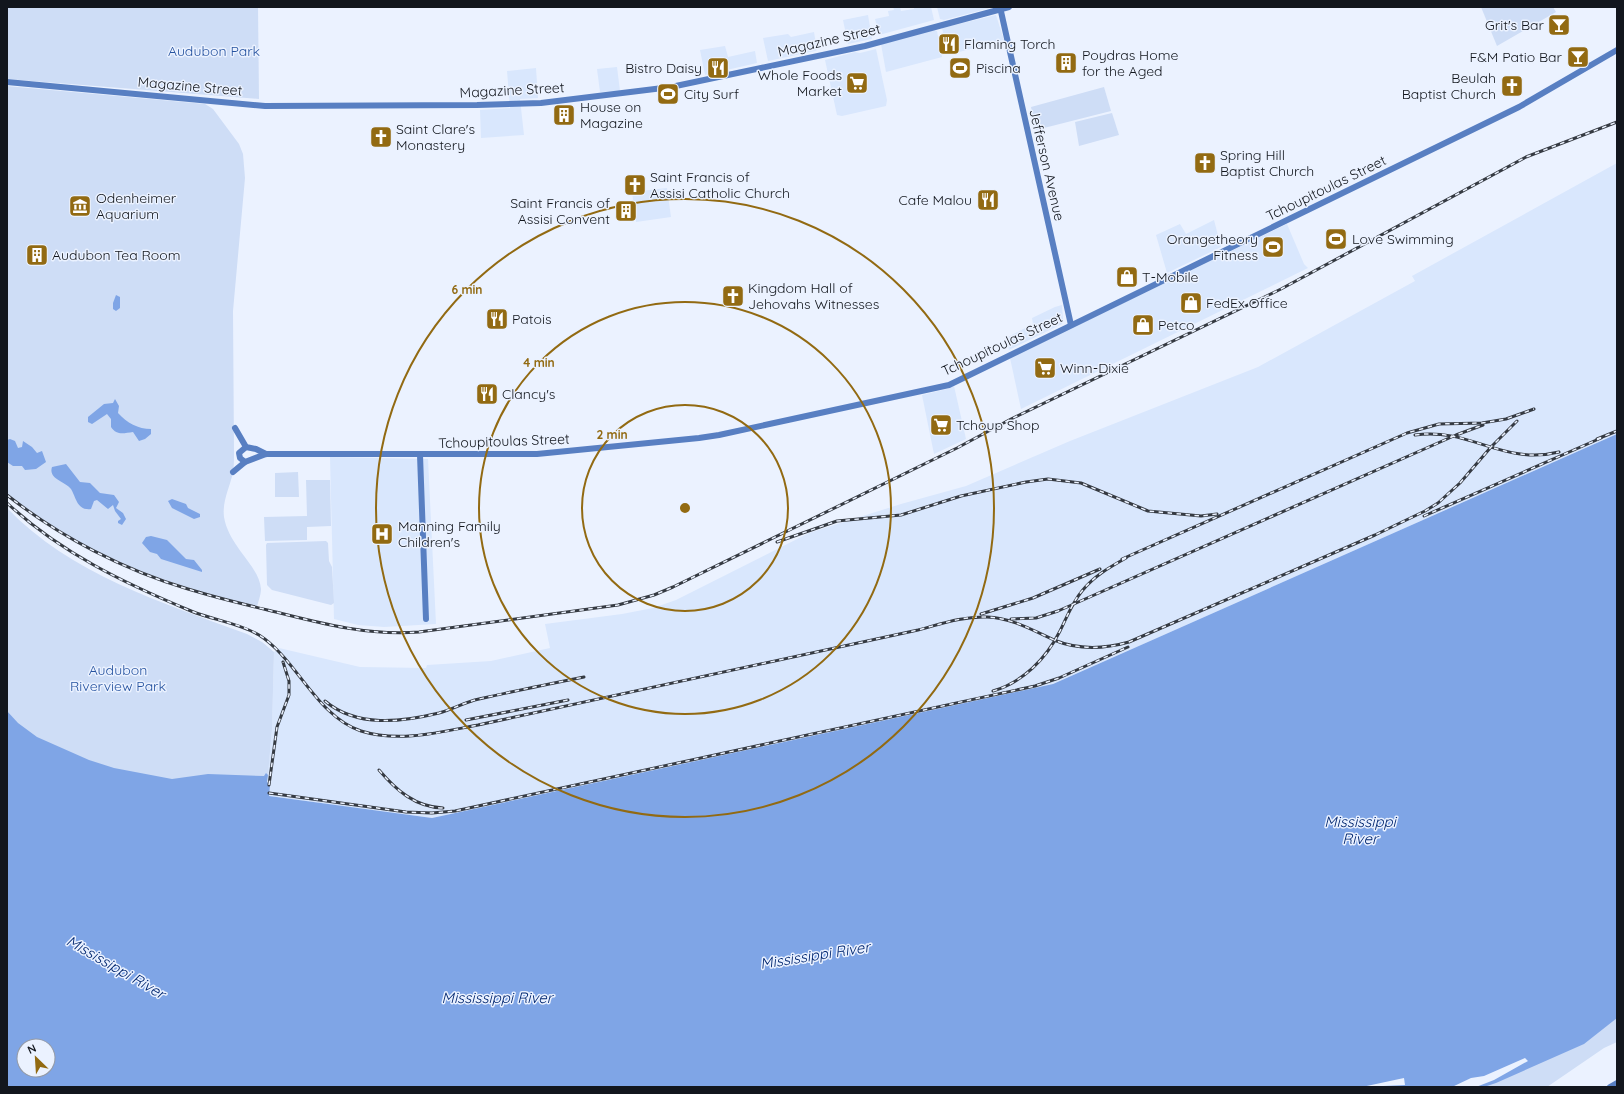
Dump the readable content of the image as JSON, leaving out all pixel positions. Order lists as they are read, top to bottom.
{
  "streets": {
    "street": ["Magazine Street", "Jefferson Avenue", "Tchoupitoulas Street"]
  },
  "crossings": [
    ["Magazine Street", "Jefferson Avenue"],
    ["Jefferson Avenue", "Tchoupitoulas Street"]
  ],
  "water": ["Mississippi River"],
  "parks": ["Audubon Park", "Audubon Riverview Park"],
  "places": {
    "bar": ["Grit's Bar", "F&M Patio Bar"],
    "restaurant": [
      "Flaming Torch",
      "Bistro Daisy",
      "Cafe Malou",
      "Patois",
      "Clancy's"
    ],
    "building": [
      "Poydras Home for the Aged",
      "House on Magazine",
      "Saint Francis of Assisi Convent",
      "Audubon Tea Room"
    ],
    "sports": [
      "Piscina",
      "City Surf",
      "Love Swimming",
      "Orangetheory Fitness"
    ],
    "supermarket": ["Whole Foods Market", "Winn-Dixie", "Tchoup Shop"],
    "church": [
      "Beulah Baptist Church",
      "Saint Clare's Monastery",
      "Spring Hill Baptist Church",
      "Saint Francis of Assisi Catholic Church",
      "Kingdom Hall of Jehovahs Witnesses"
    ],
    "museum": ["Odenheimer Aquarium"],
    "shop": ["T-Mobile", "FedEx Office", "Petco"],
    "hospital": ["Manning Family Children's"]
  },
  "north": "top left",
  "rings": ["6 min", "4 min", "2 min"]
}
